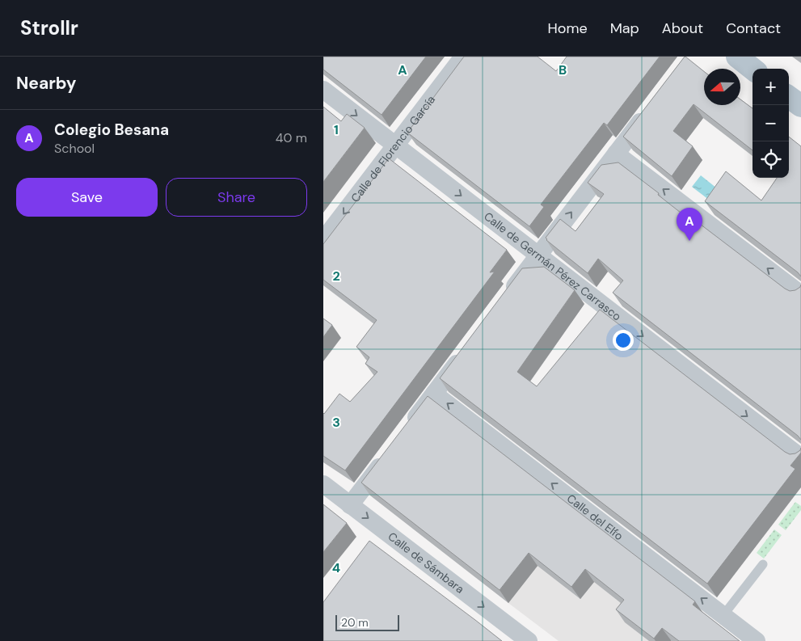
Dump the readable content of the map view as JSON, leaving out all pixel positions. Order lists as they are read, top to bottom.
{
  "streets": {
    "street": [
      "Calle de Florencio García",
      "Calle de Germán Pérez Carrasco",
      "Calle del Elfo",
      "Calle de Sámbara"
    ]
  },
  "crossings": [
    ["Calle de Florencio García", "Calle de Germán Pérez Carrasco"]
  ],
  "one_way": ["Calle de Florencio García", "Calle del Elfo", "Calle de Sámbara"],
  "scale_bar": "20 m",
  "north": "left",
  "page": {
    "header": "Strollr",
    "nav": [
      "Home",
      "Map",
      "About",
      "Contact"
    ],
    "heading": "Nearby",
    "map_buttons": ["+", "−"],
    "list": [
      {
        "mark": "A",
        "name": "Colegio Besana",
        "note": "School",
        "value": "40 m"
      }
    ],
    "buttons": ["Save", "Share"],
    "pins": "A",
    "scale": "20 m"
  },
  "grid": {
    "columns": ["A", "B"],
    "rows": [
      "1",
      "2",
      "3",
      "4"
    ]
  }
}
